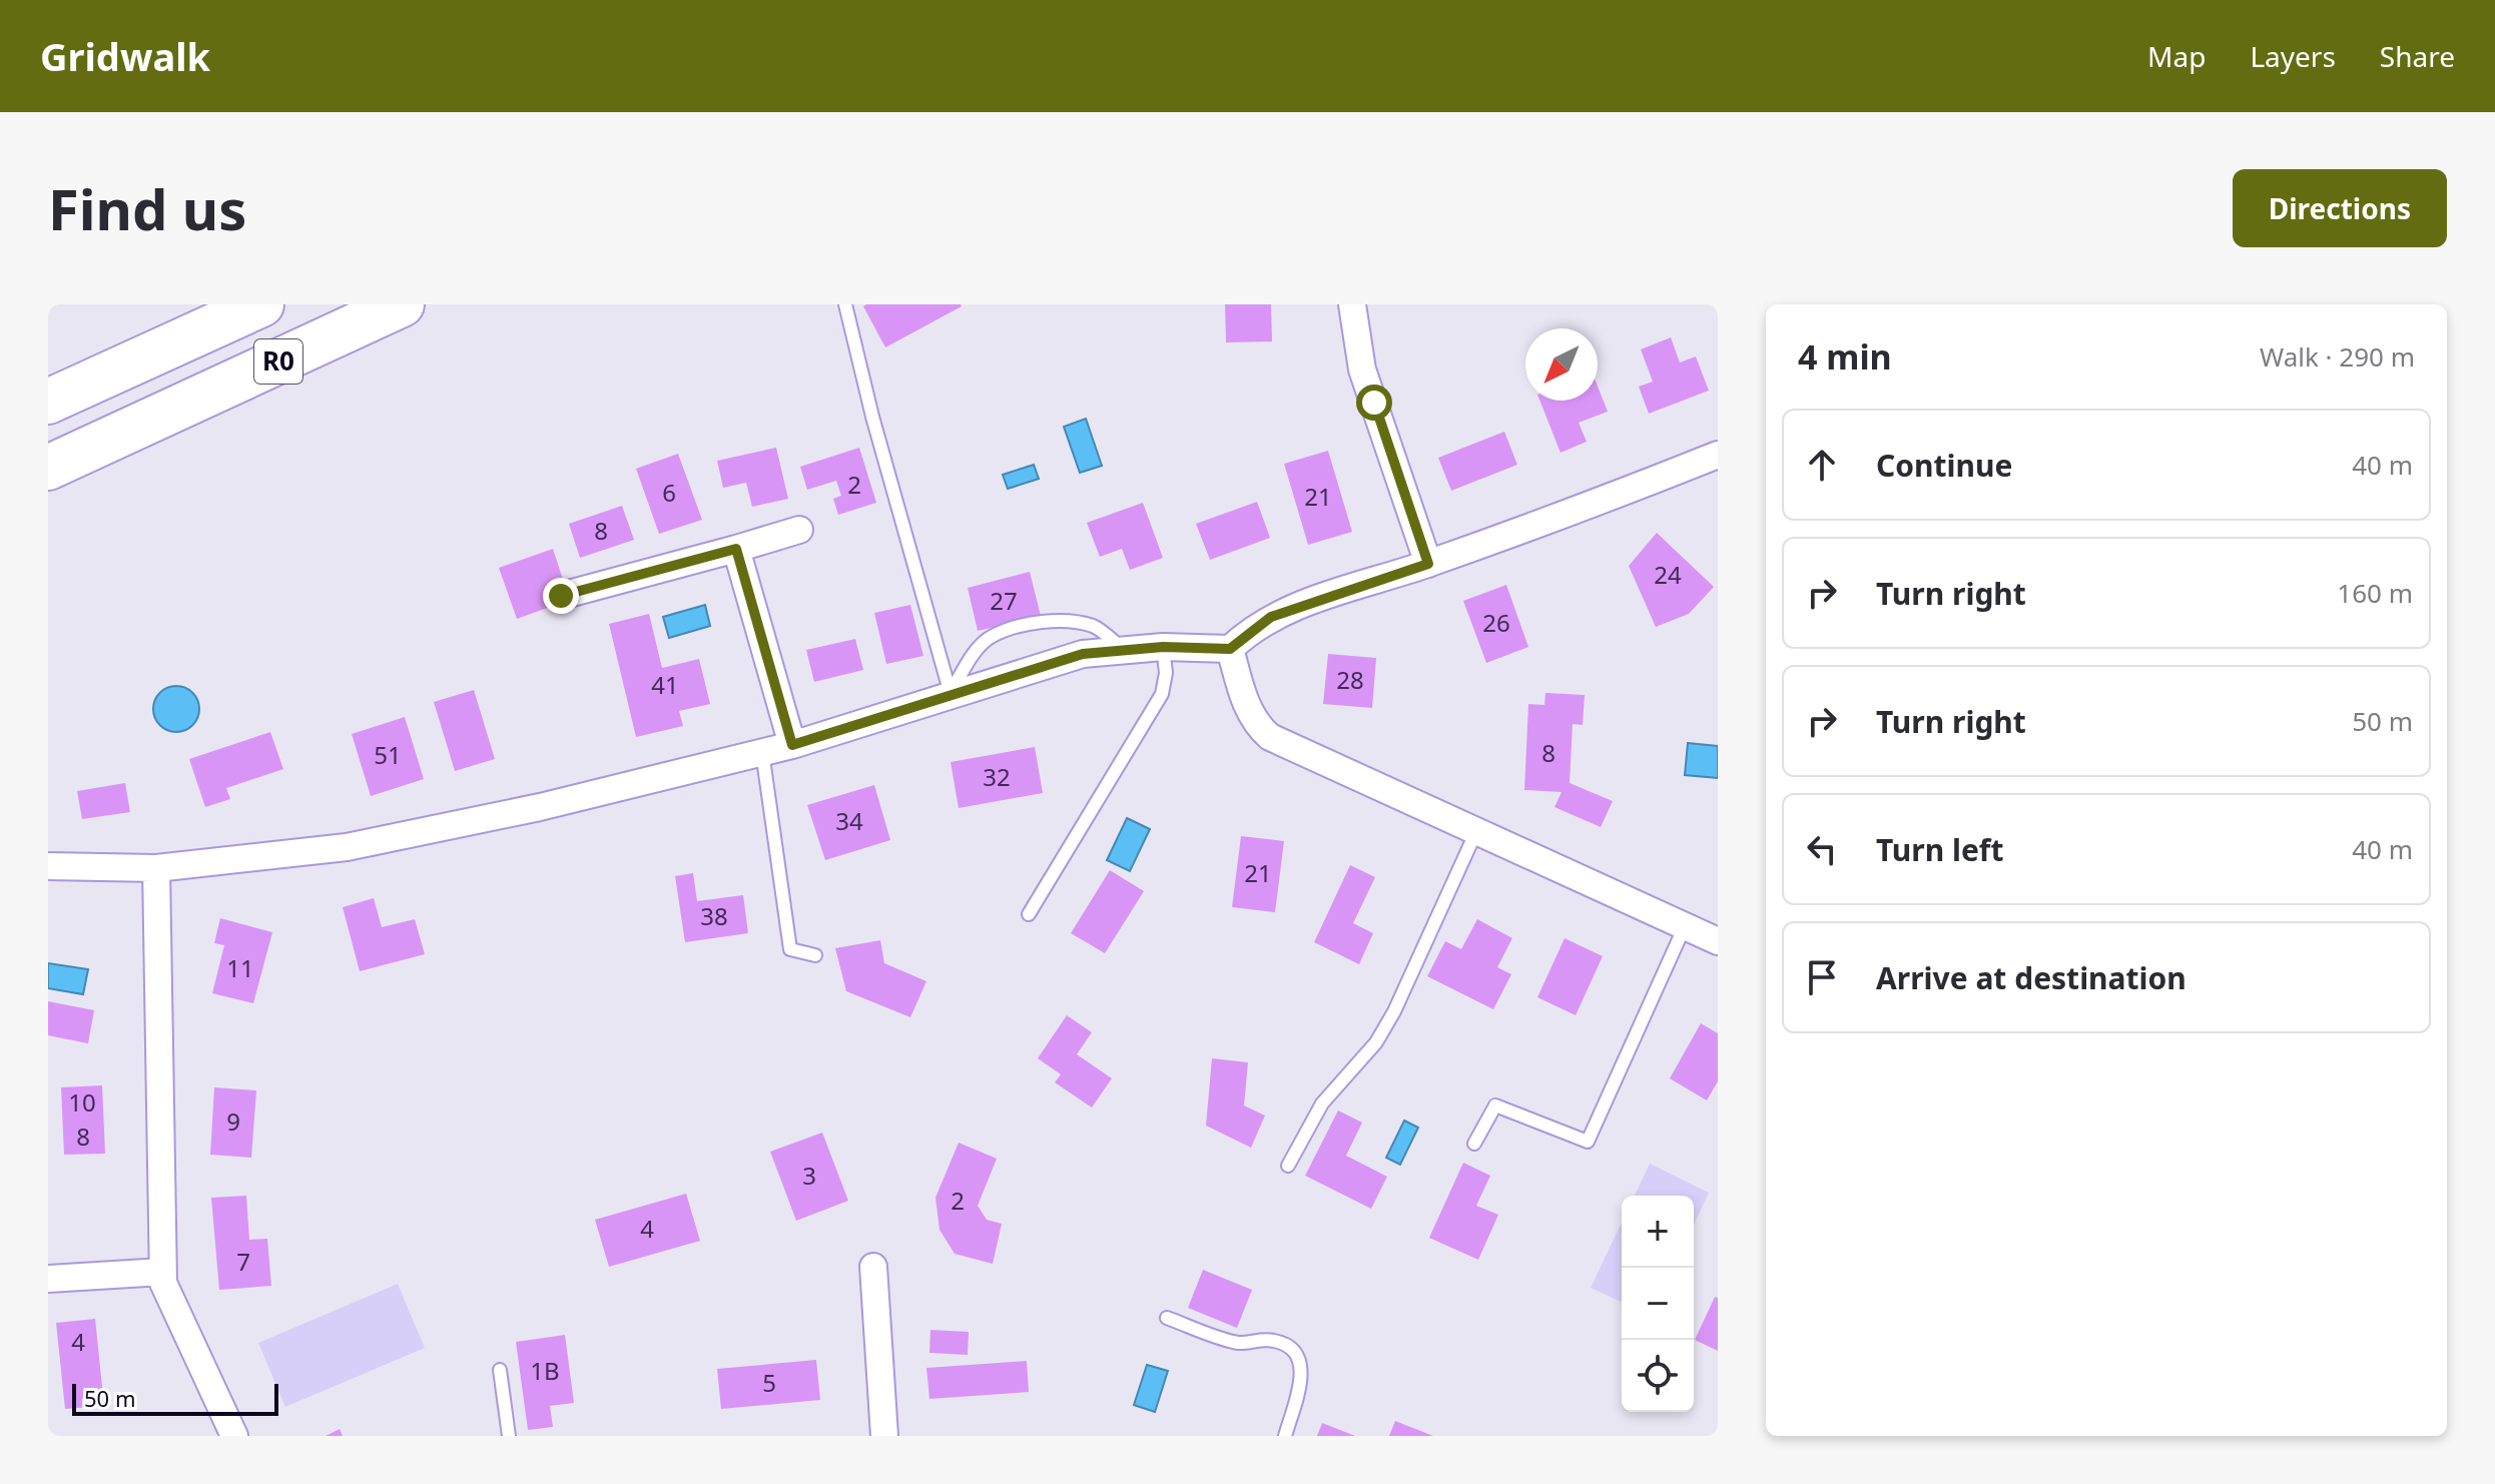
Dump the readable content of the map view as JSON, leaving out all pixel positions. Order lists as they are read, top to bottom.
{
  "streets": {
    "highway": ["R0"]
  },
  "house_numbers": [
    "2",
    "6",
    "21",
    "8",
    "24",
    "27",
    "26",
    "28",
    "41",
    "8",
    "51",
    "32",
    "34",
    "21",
    "38",
    "11",
    "10",
    "9",
    "8",
    "3",
    "2",
    "4",
    "7",
    "4",
    "1B",
    "5"
  ],
  "scale_bar": "50 m",
  "north": "bottom left",
  "page": {
    "header": "Gridwalk",
    "nav": ["Map", "Layers", "Share"],
    "buttons": "Directions",
    "title": "Find us",
    "heading": ["4 min", "Walk · 290 m"],
    "list": [
      ["Continue", "40 m"],
      ["Turn right", "160 m"],
      ["Turn right", "50 m"],
      ["Turn left", "40 m"],
      "Arrive at destination"
    ],
    "map_buttons": ["+", "−"],
    "scale": "50 m"
  }
}
